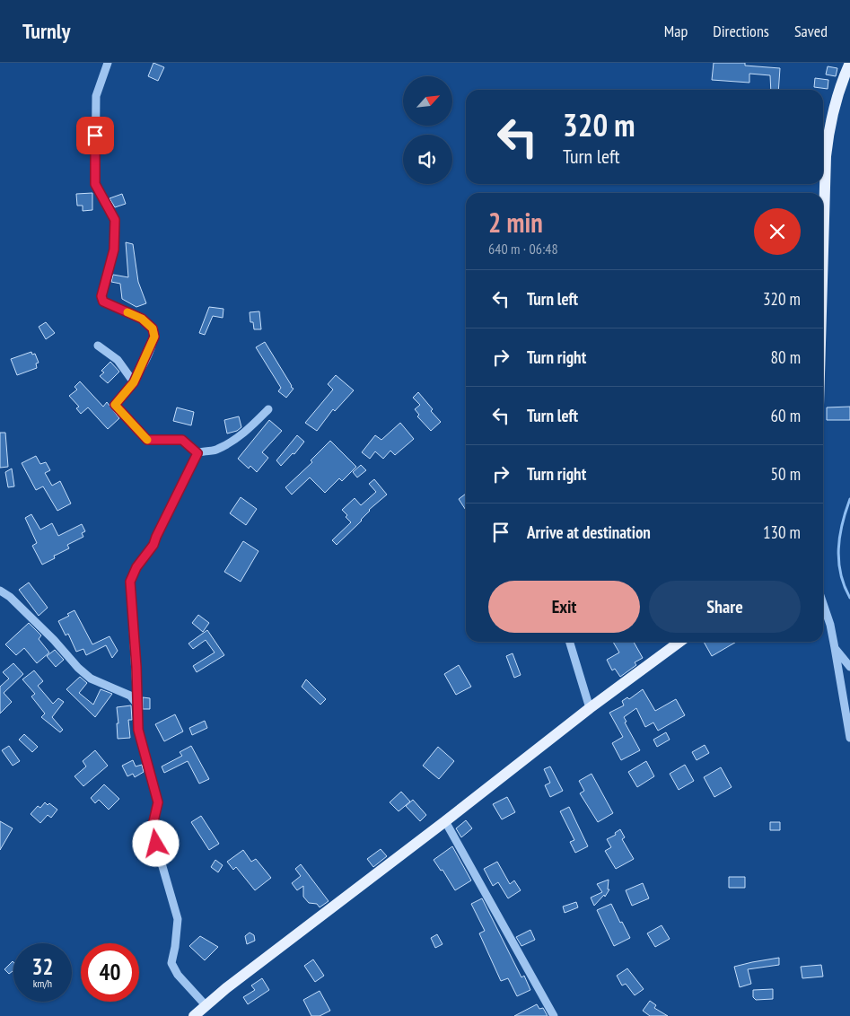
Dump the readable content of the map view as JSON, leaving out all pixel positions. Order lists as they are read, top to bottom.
{
  "north": "top right",
  "page": {
    "header": "Turnly",
    "nav": ["Map", "Directions", "Saved"],
    "turn": ["320 m", "Turn left"],
    "heading": ["2 min", "640 m · 06:48"],
    "list": [
      {
        "name": "Turn left",
        "value": "320 m"
      },
      {
        "name": "Turn right",
        "value": "80 m"
      },
      {
        "name": "Turn left",
        "value": "60 m"
      },
      {
        "name": "Turn right",
        "value": "50 m"
      },
      {
        "name": "Arrive at destination",
        "value": "130 m"
      }
    ],
    "buttons": ["Exit", "Share"],
    "speed": "32 km/h",
    "limit": "40"
  }
}
